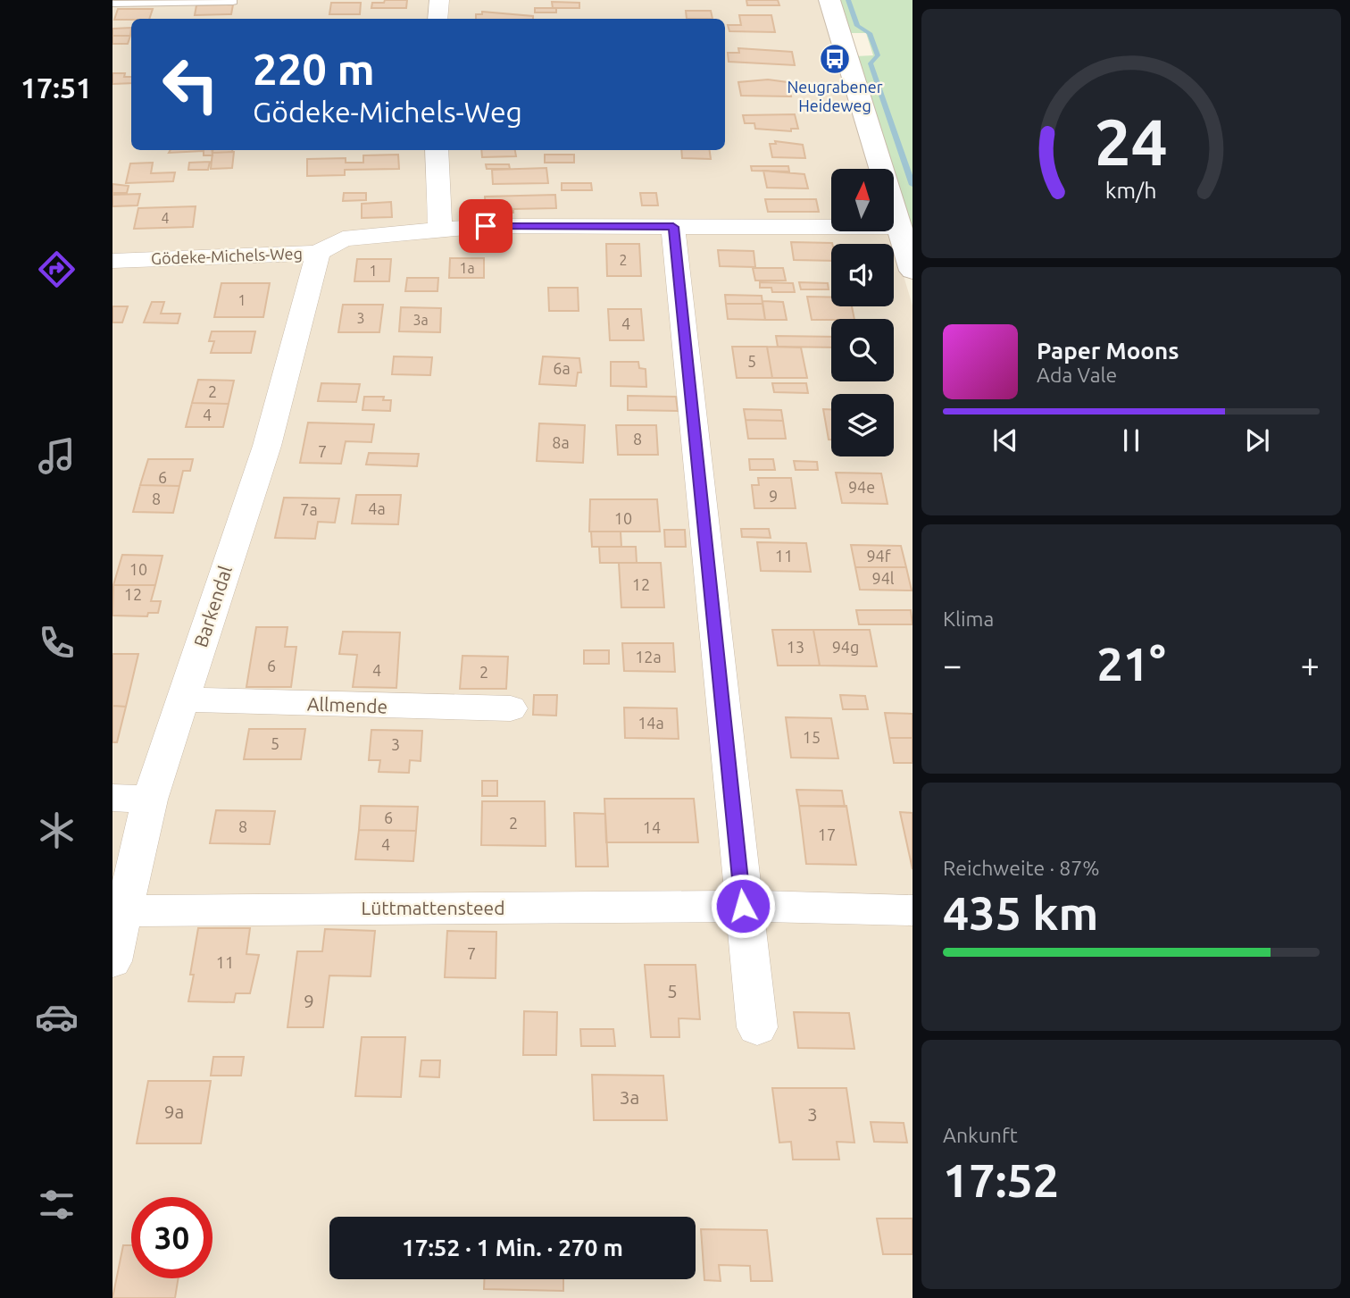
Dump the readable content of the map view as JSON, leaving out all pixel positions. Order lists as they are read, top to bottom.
{
  "streets": {
    "street": [
      "Gödeke-Michels-Weg",
      "Barkendal",
      "Allmende",
      "Lüttmattensteed"
    ]
  },
  "crossings": [
    ["Gödeke-Michels-Weg", "Barkendal"],
    ["Barkendal", "Allmende"],
    ["Barkendal", "Lüttmattensteed"]
  ],
  "places": {
    "bus stop": ["Neugrabener Heideweg"]
  },
  "house_numbers": [
    "4",
    "2",
    "1a",
    "1",
    "1",
    "3",
    "3a",
    "4",
    "5",
    "6a",
    "2",
    "4",
    "8",
    "8a",
    "7",
    "6",
    "94e",
    "9",
    "8",
    "4a",
    "7a",
    "10",
    "11",
    "94f",
    "10",
    "94l",
    "12",
    "12",
    "13",
    "94g",
    "12a",
    "6",
    "4",
    "2",
    "14a",
    "15",
    "5",
    "3",
    "6",
    "2",
    "8",
    "14",
    "17",
    "4",
    "7",
    "11",
    "5",
    "9",
    "3a",
    "9a",
    "3"
  ],
  "north": "top",
  "page": {
    "tabs": "17:51",
    "turn": ["220 m", "Gödeke-Michels-Weg"],
    "song": ["Paper Moons", "Ada Vale"],
    "tile": [
      "Klima",
      ["Reichweite · 87%", "435 km"],
      ["Ankunft", "17:52"]
    ],
    "heat": ["−", "21°", "+"],
    "limit": "30",
    "trip": "17:52 · 1 Min. · 270 m",
    "gauge": ["24", "km/h"]
  }
}
